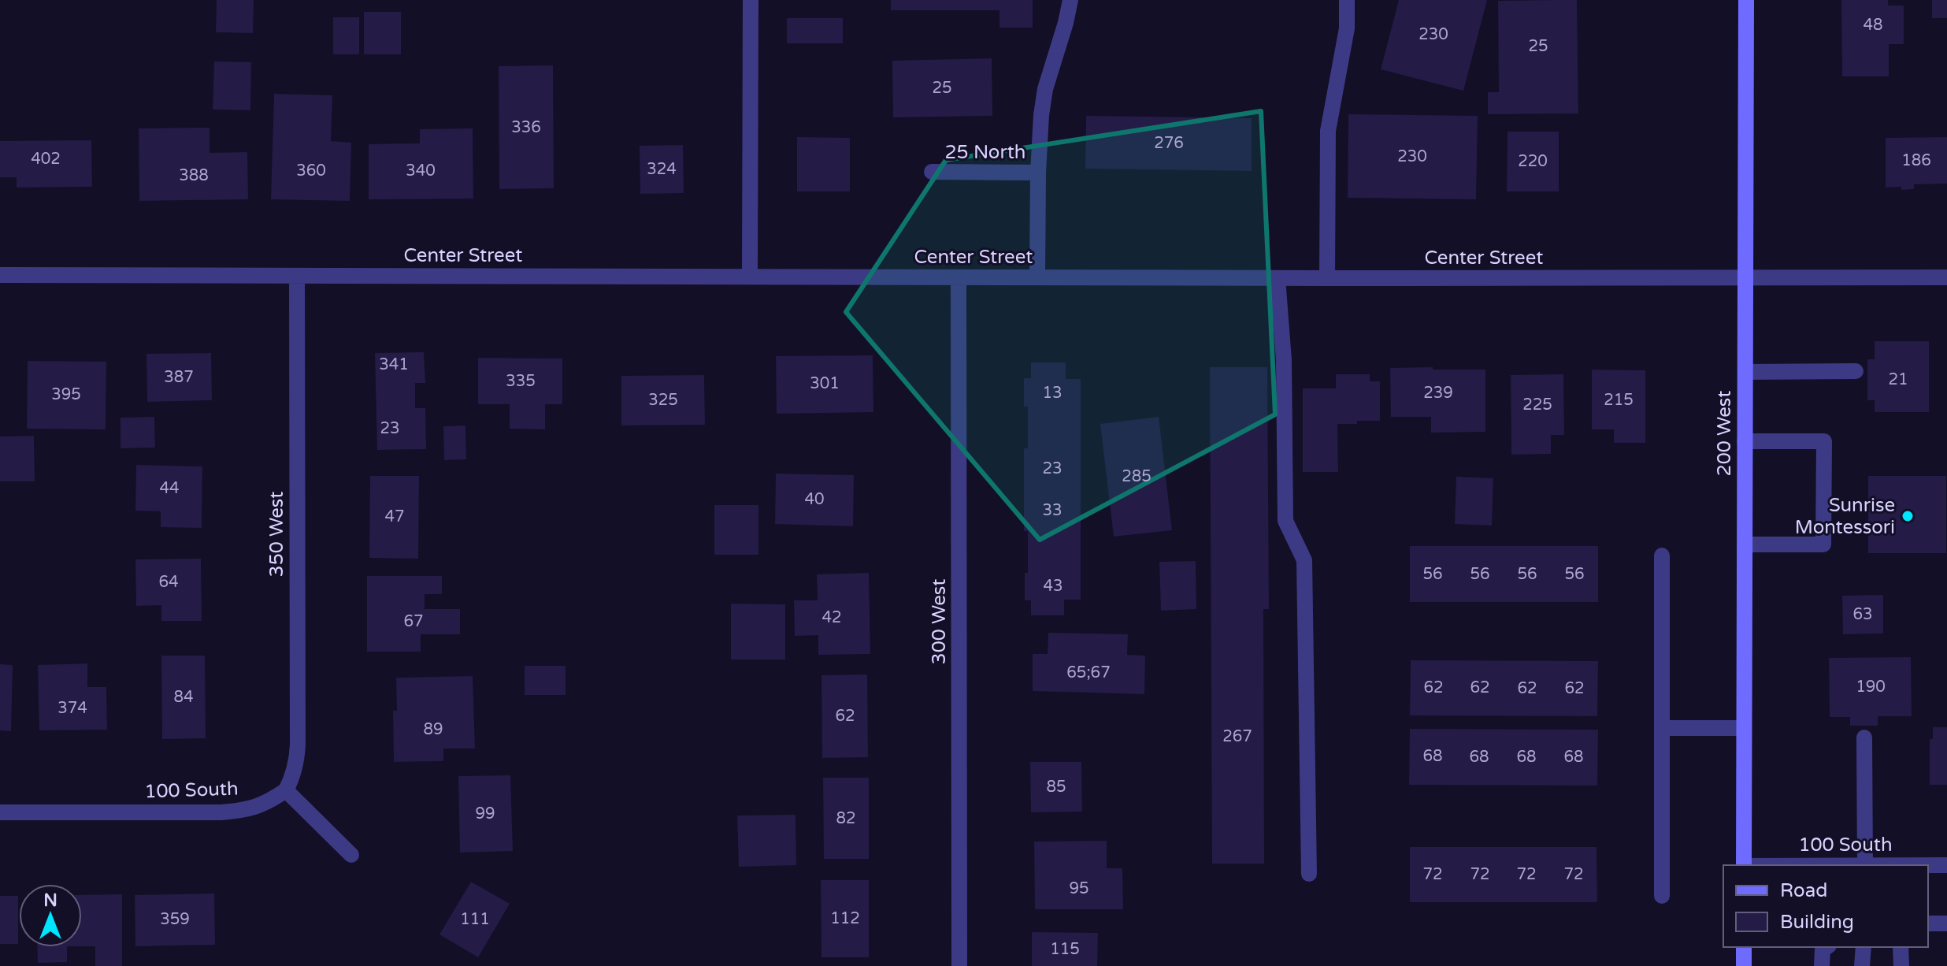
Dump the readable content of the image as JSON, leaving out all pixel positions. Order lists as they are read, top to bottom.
{
  "streets": {
    "main road": ["200 West"],
    "street": [
      "25 North",
      "Center Street",
      "350 West",
      "300 West",
      "100 South"
    ]
  },
  "crossings": [
    ["Center Street", "200 West"],
    ["Center Street", "350 West"],
    ["Center Street", "300 West"],
    ["350 West", "100 South"]
  ],
  "places": ["Sunrise Montessori"],
  "house_numbers": [
    "48",
    "230",
    "25",
    "25",
    "336",
    "276",
    "230",
    "402",
    "186",
    "220",
    "324",
    "360",
    "340",
    "388",
    "341",
    "387",
    "21",
    "335",
    "301",
    "13",
    "239",
    "395",
    "325",
    "215",
    "225",
    "23",
    "23",
    "285",
    "44",
    "40",
    "33",
    "47",
    "56",
    "56",
    "56",
    "56",
    "64",
    "43",
    "63",
    "42",
    "67",
    "65;67",
    "190",
    "62",
    "62",
    "62",
    "62",
    "84",
    "374",
    "62",
    "89",
    "267",
    "68",
    "68",
    "68",
    "68",
    "85",
    "99",
    "82",
    "72",
    "72",
    "72",
    "72",
    "95",
    "112",
    "359",
    "111",
    "115"
  ],
  "legend": ["Road", "Building"],
  "north": "top"
}
